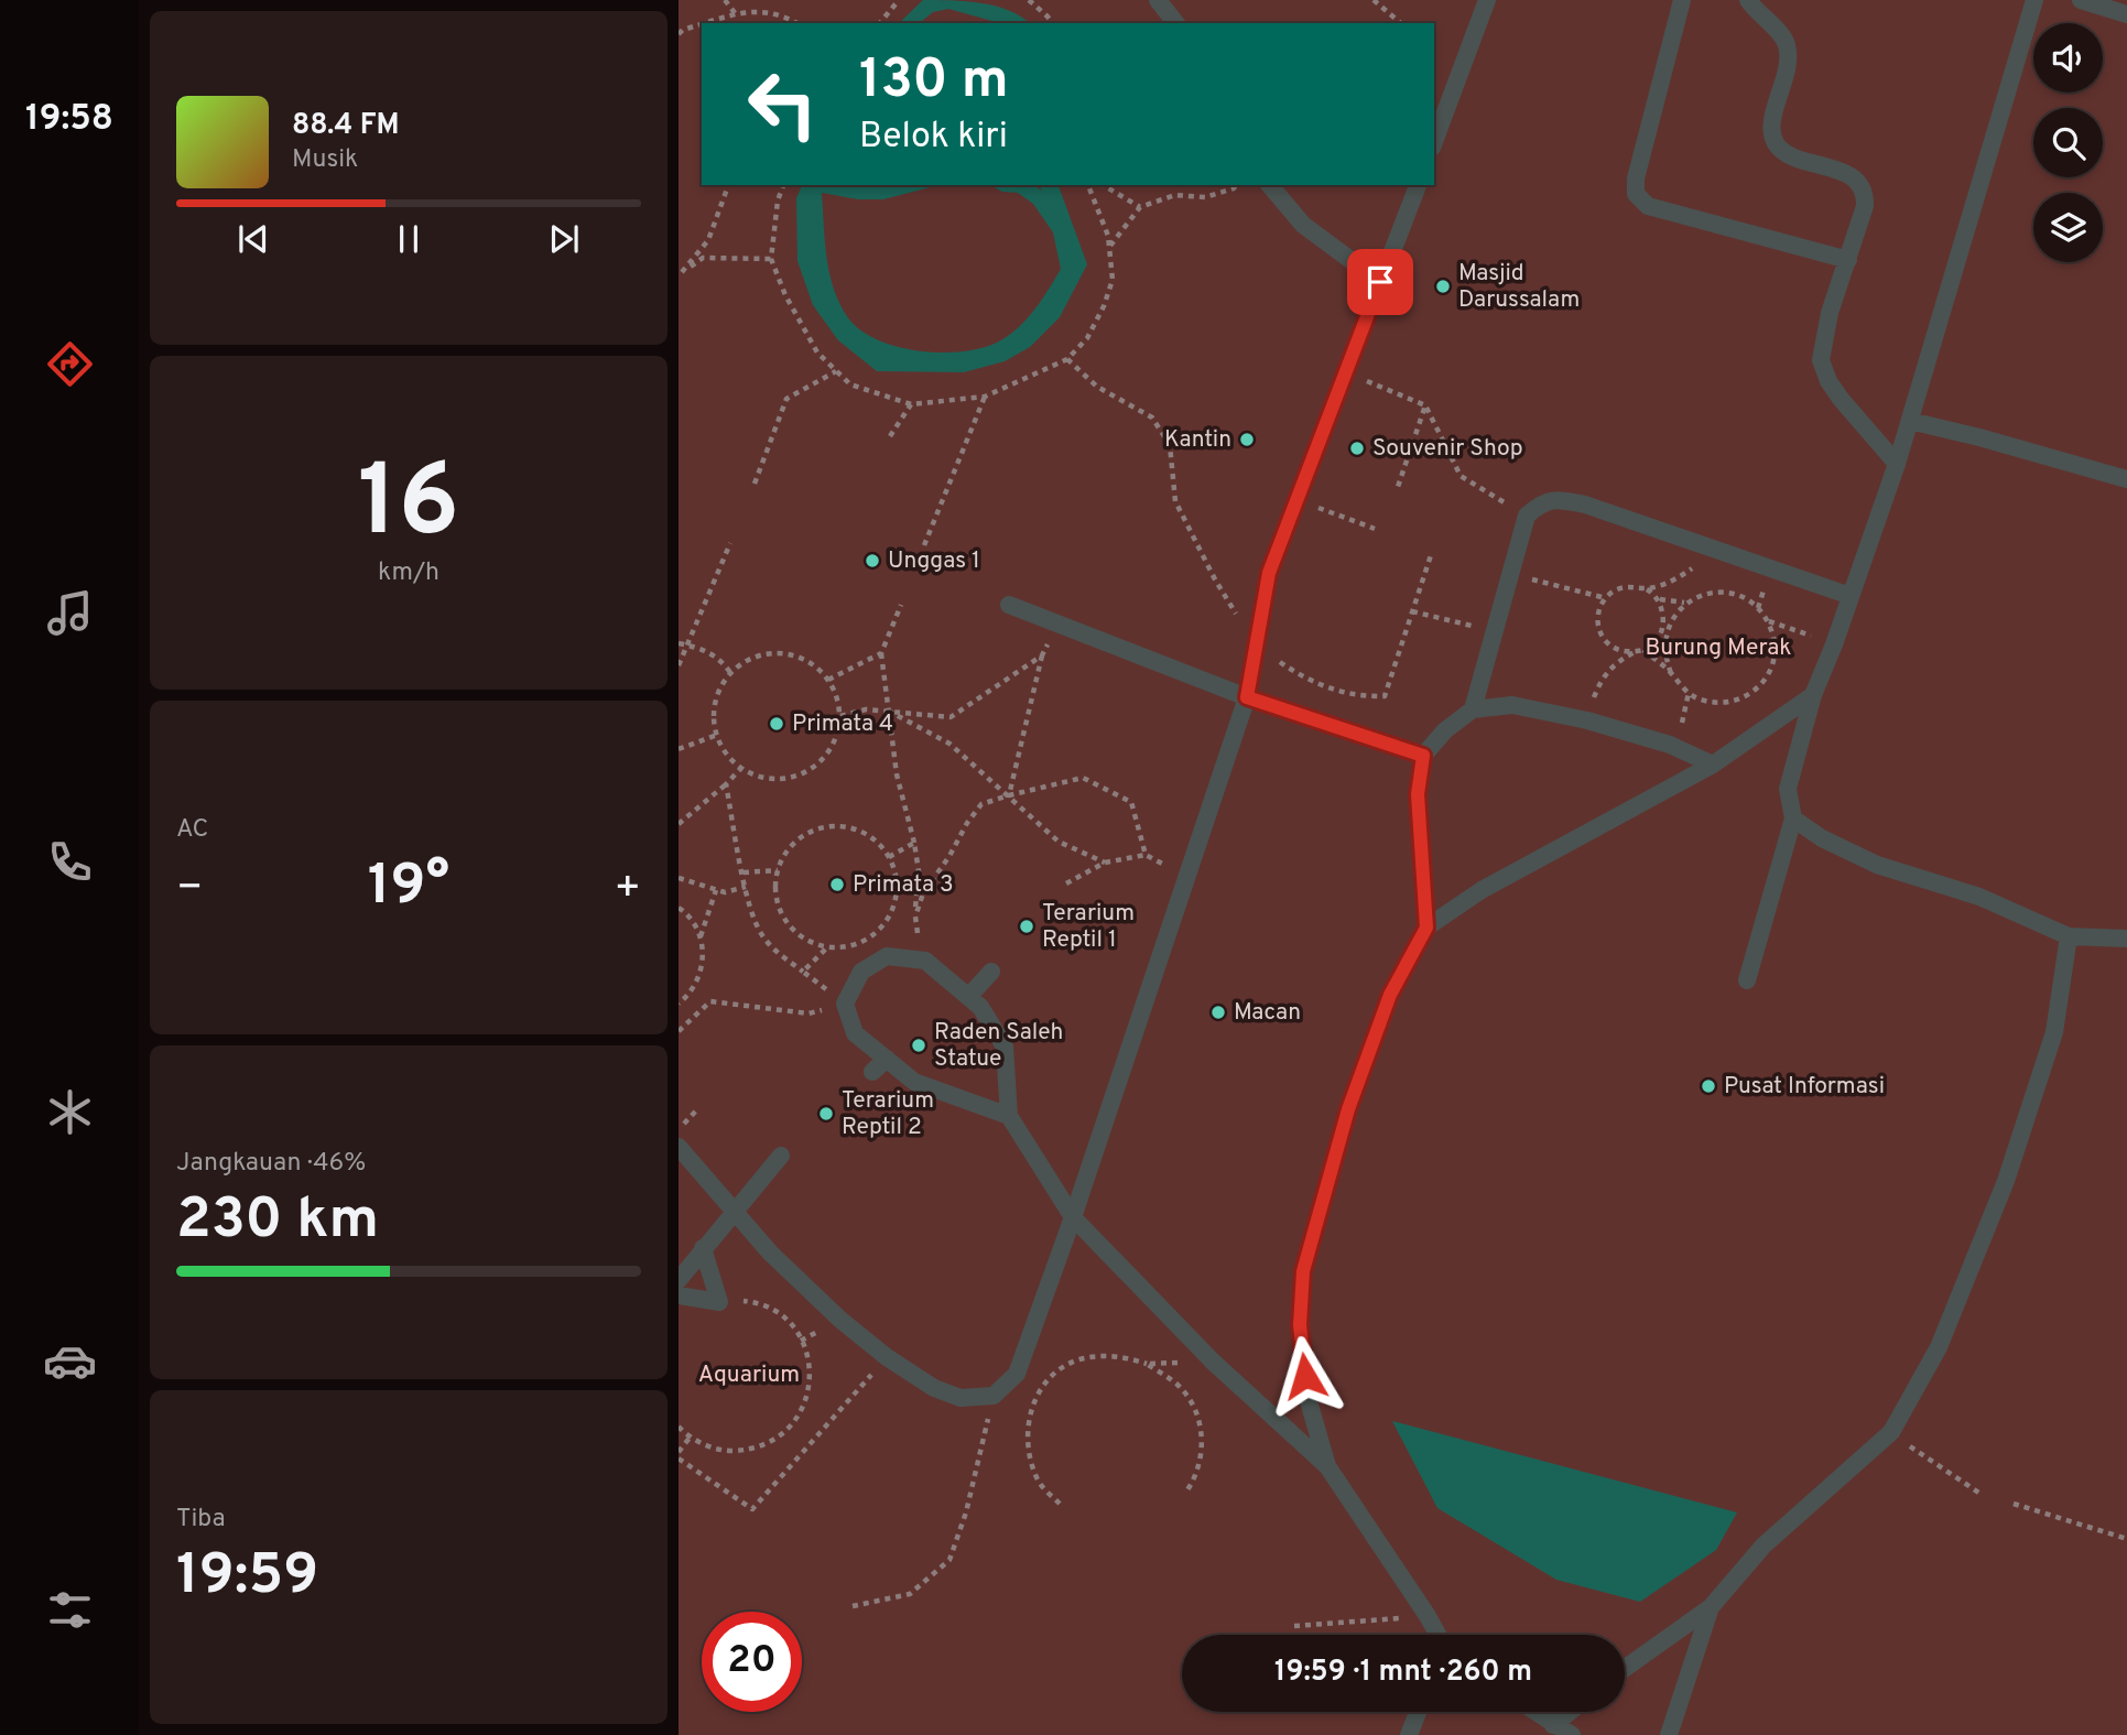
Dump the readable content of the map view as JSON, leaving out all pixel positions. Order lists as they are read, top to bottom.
{
  "parks": ["Burung Merak", "Aquarium"],
  "places": [
    "Masjid Darussalam",
    "Kantin",
    "Souvenir Shop",
    "Unggas 1",
    "Primata 4",
    "Primata 3",
    "Terarium Reptil 1",
    "Macan",
    "Raden Saleh Statue",
    "Pusat Informasi",
    "Terarium Reptil 2"
  ],
  "page": {
    "tabs": "19:58",
    "turn": ["130 m", "Belok kiri"],
    "song": ["88.4 FM", "Musik"],
    "tile": [
      ["16", "km/h"],
      "AC",
      ["Jangkauan · 46%", "230 km"],
      ["Tiba", "19:59"]
    ],
    "heat": ["−", "19°", "+"],
    "limit": "20",
    "trip": "19:59 · 1 mnt · 260 m"
  }
}
